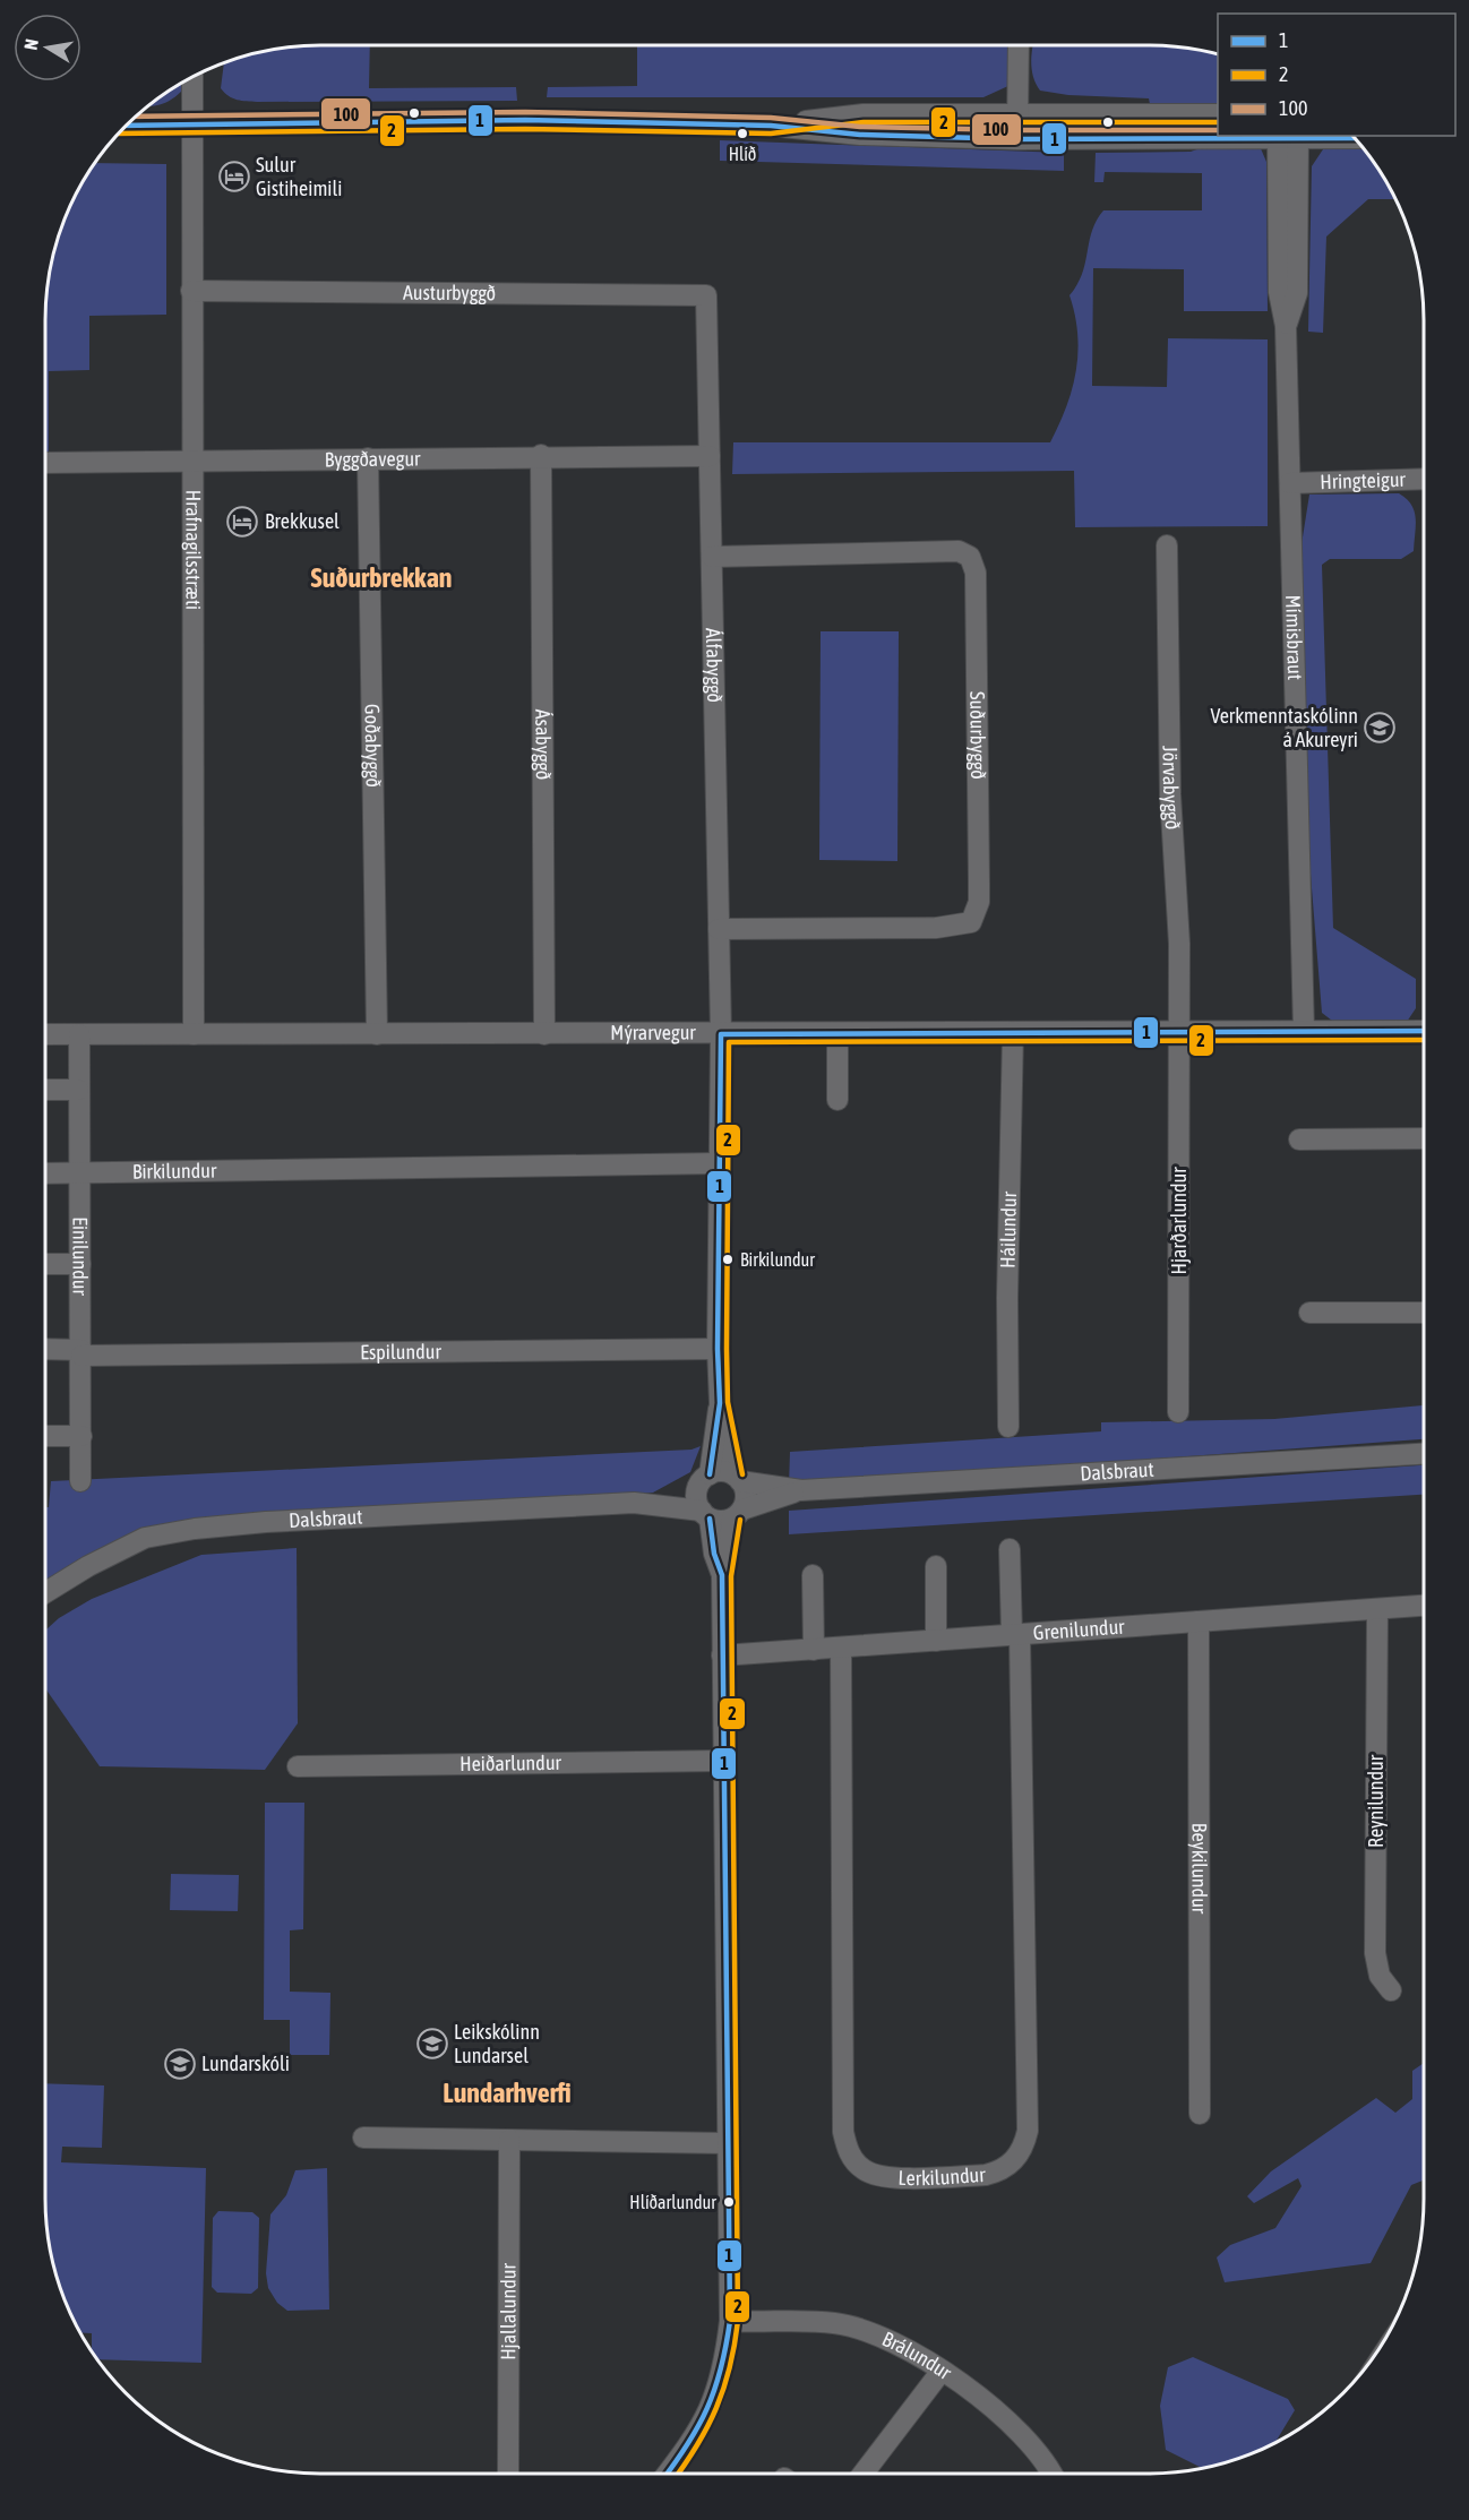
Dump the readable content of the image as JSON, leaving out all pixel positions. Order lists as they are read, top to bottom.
{
  "streets": {
    "street": [
      "Austurbyggð",
      "Byggðavegur",
      "Hringteigur",
      "Hrafnagilsstræti",
      "Mímisbraut",
      "Álfabyggð",
      "Suðurbyggð",
      "Ásabyggð",
      "Goðabyggð",
      "Jörvabyggð",
      "Mýrarvegur",
      "Birkilundur",
      "Hjarðarlundur",
      "Háilundur",
      "Einilundur",
      "Espilundur",
      "Dalsbraut",
      "Grenilundur",
      "Heiðarlundur",
      "Reynilundur",
      "Beykilundur",
      "Lerkilundur",
      "Hjallalundur",
      "Brálundur"
    ]
  },
  "crossings": [
    ["Austurbyggð", "Hrafnagilsstræti"],
    ["Austurbyggð", "Álfabyggð"],
    ["Byggðavegur", "Hrafnagilsstræti"],
    ["Byggðavegur", "Álfabyggð"],
    ["Byggðavegur", "Ásabyggð"],
    ["Byggðavegur", "Goðabyggð"],
    ["Hringteigur", "Mímisbraut"],
    ["Hrafnagilsstræti", "Mýrarvegur"],
    ["Mímisbraut", "Mýrarvegur"],
    ["Álfabyggð", "Suðurbyggð"],
    ["Álfabyggð", "Mýrarvegur"],
    ["Álfabyggð", "Birkilundur"],
    ["Álfabyggð", "Espilundur"],
    ["Ásabyggð", "Mýrarvegur"],
    ["Goðabyggð", "Mýrarvegur"],
    ["Jörvabyggð", "Mýrarvegur"],
    ["Jörvabyggð", "Hjarðarlundur"],
    ["Mýrarvegur", "Hjarðarlundur"],
    ["Mýrarvegur", "Háilundur"],
    ["Mýrarvegur", "Einilundur"],
    ["Birkilundur", "Einilundur"],
    ["Einilundur", "Espilundur"],
    ["Grenilundur", "Reynilundur"],
    ["Grenilundur", "Beykilundur"],
    ["Grenilundur", "Lerkilundur"]
  ],
  "districts": ["Suðurbrekkan", "Lundarhverfi"],
  "places": {
    "other": ["Hlíð", "Birkilundur", "Hlíðarlundur"],
    "hotel": ["Sulur Gistiheimili", "Brekkusel"],
    "school or university": ["Verkmenntaskólinn á Akureyri", "Leikskólinn Lundarsel", "Lundarskóli"]
  },
  "lines": ["transit line 100", "transit line 1", "transit line 2"],
  "legend": ["1", "2", "100"],
  "north": "left"
}
